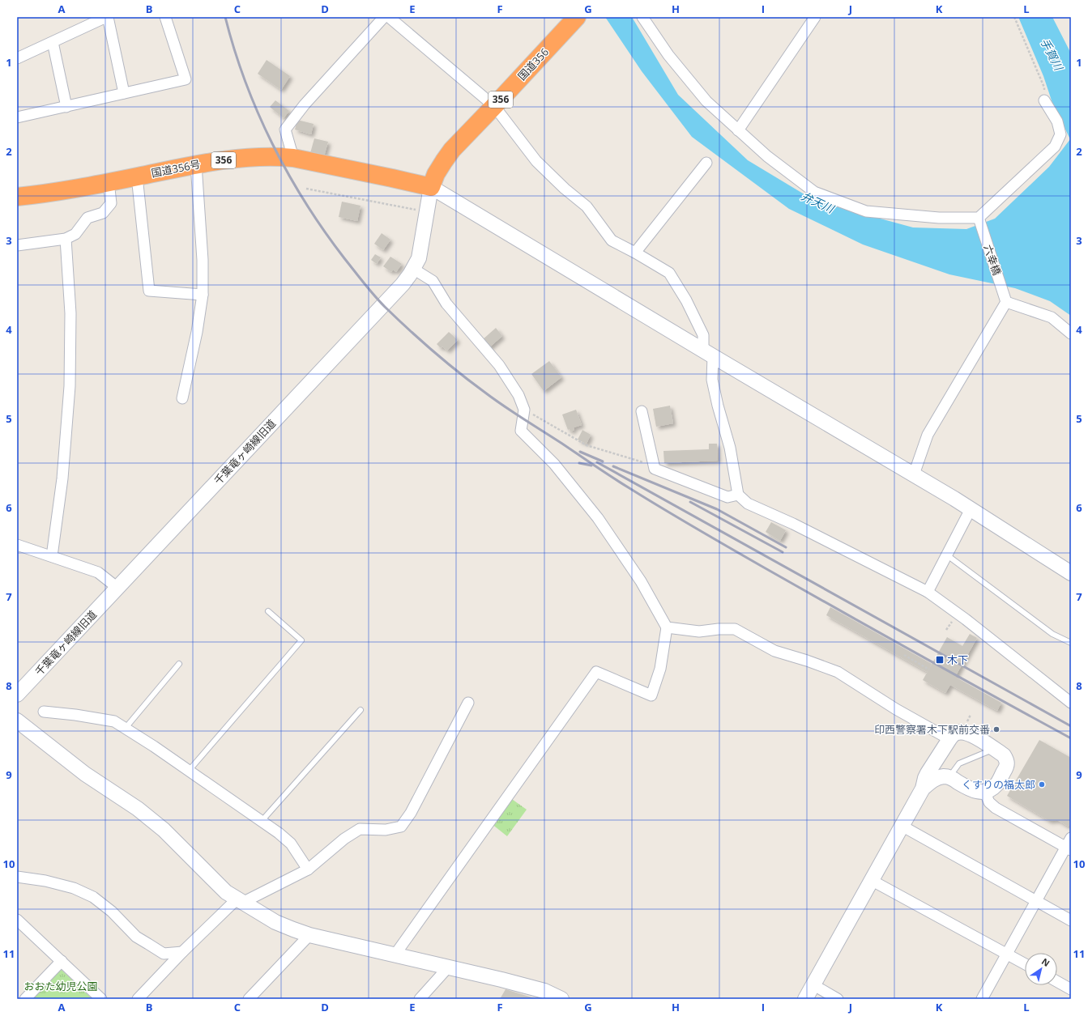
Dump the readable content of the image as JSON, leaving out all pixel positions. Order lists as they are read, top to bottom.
{
  "streets": {
    "highway": ["国道356", "356", "国道356号"],
    "street": ["六幸橋", "千葉竜ヶ崎線旧道"]
  },
  "crossings": [
    ["国道356", "国道356号"],
    ["国道356", "千葉竜ヶ崎線旧道"],
    ["国道356号", "千葉竜ヶ崎線旧道"]
  ],
  "water": ["手賀川", "弁天川"],
  "parks": ["おおた幼児公園"],
  "places": {
    "transit": ["木下"],
    "other": ["印西警察署木下駅前交番", "くすりの福太郎"]
  },
  "north": "top right",
  "grid": {
    "columns": [
      "A",
      "B",
      "C",
      "D",
      "E",
      "F",
      "G",
      "H",
      "I",
      "J",
      "K",
      "L"
    ],
    "rows": [
      "1",
      "2",
      "3",
      "4",
      "5",
      "6",
      "7",
      "8",
      "9",
      "10",
      "11"
    ]
  }
}
